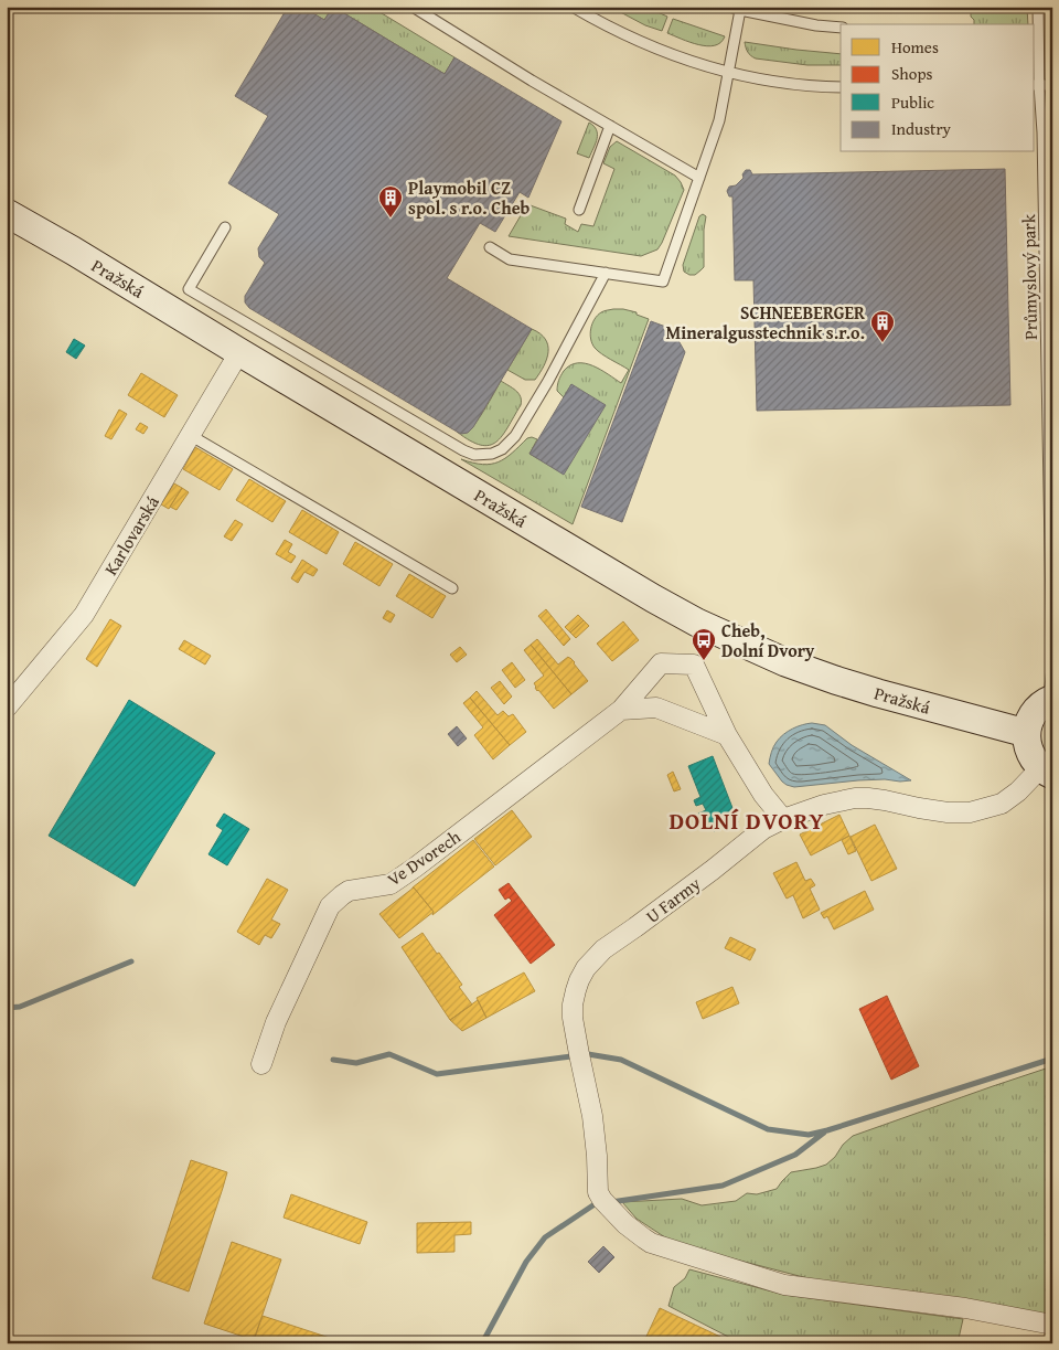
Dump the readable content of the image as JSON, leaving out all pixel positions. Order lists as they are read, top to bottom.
{
  "streets": {
    "main road": ["Pražská"],
    "street": ["Karlovarská", "Ve Dvorech", "U Farmy"],
    "lane": ["Průmyslový park"]
  },
  "crossings": [
    ["Pražská", "Karlovarská"],
    ["Ve Dvorech", "U Farmy"]
  ],
  "districts": ["DOLNÍ DVORY"],
  "places": {
    "building": ["Playmobil CZ spol. s r.o. Cheb", "SCHNEEBERGER Mineralgusstechnik s.r.o."],
    "bus stop": ["Cheb, Dolní Dvory"]
  },
  "legend": [
    "Homes",
    "Shops",
    "Public",
    "Industry"
  ]
}
